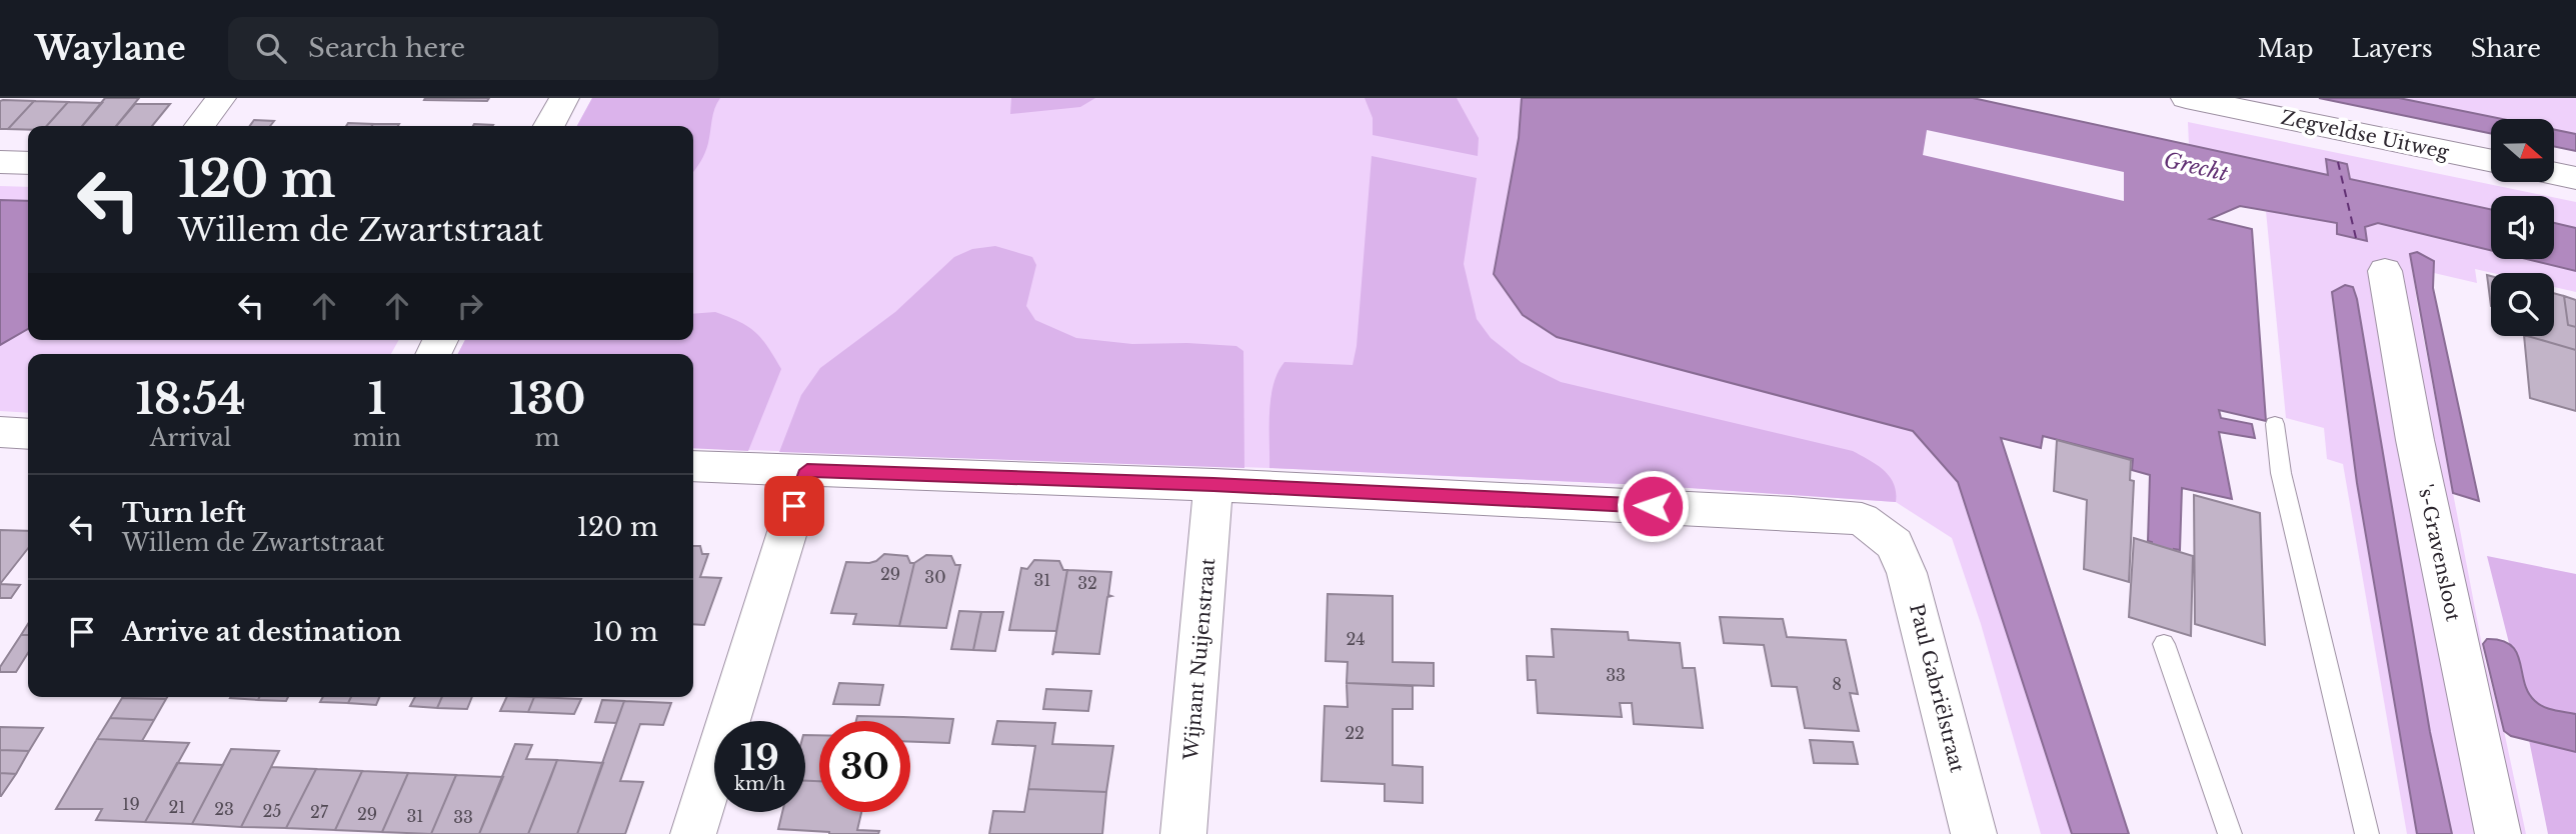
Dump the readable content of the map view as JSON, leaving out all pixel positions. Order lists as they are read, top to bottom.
{
  "streets": {
    "street": [
      "Zegveldse Uitweg",
      "'s-Gravensloot",
      "Wijnant Nuijenstraat",
      "Paul Gabriëlstraat"
    ]
  },
  "crossings": [
    ["Wijnant Nuijenstraat", "Paul Gabriëlstraat"]
  ],
  "water": ["Grecht"],
  "house_numbers": [
    "29",
    "30",
    "31",
    "32",
    "24",
    "33",
    "8",
    "22",
    "19",
    "21",
    "23",
    "25",
    "27",
    "29",
    "31",
    "33"
  ],
  "north": "right",
  "page": {
    "header": "Waylane",
    "search": "Search here",
    "nav": ["Map", "Layers", "Share"],
    "turn": ["120 m", "Willem de Zwartstraat"],
    "eta": [
      "18:54",
      "Arrival",
      "1",
      "min",
      "130",
      "m"
    ],
    "list": [
      {
        "name": "Turn left",
        "note": "Willem de Zwartstraat",
        "value": "120 m"
      },
      {
        "name": "Arrive at destination",
        "value": "10 m"
      }
    ],
    "speed": "19 km/h",
    "limit": "30"
  }
}
